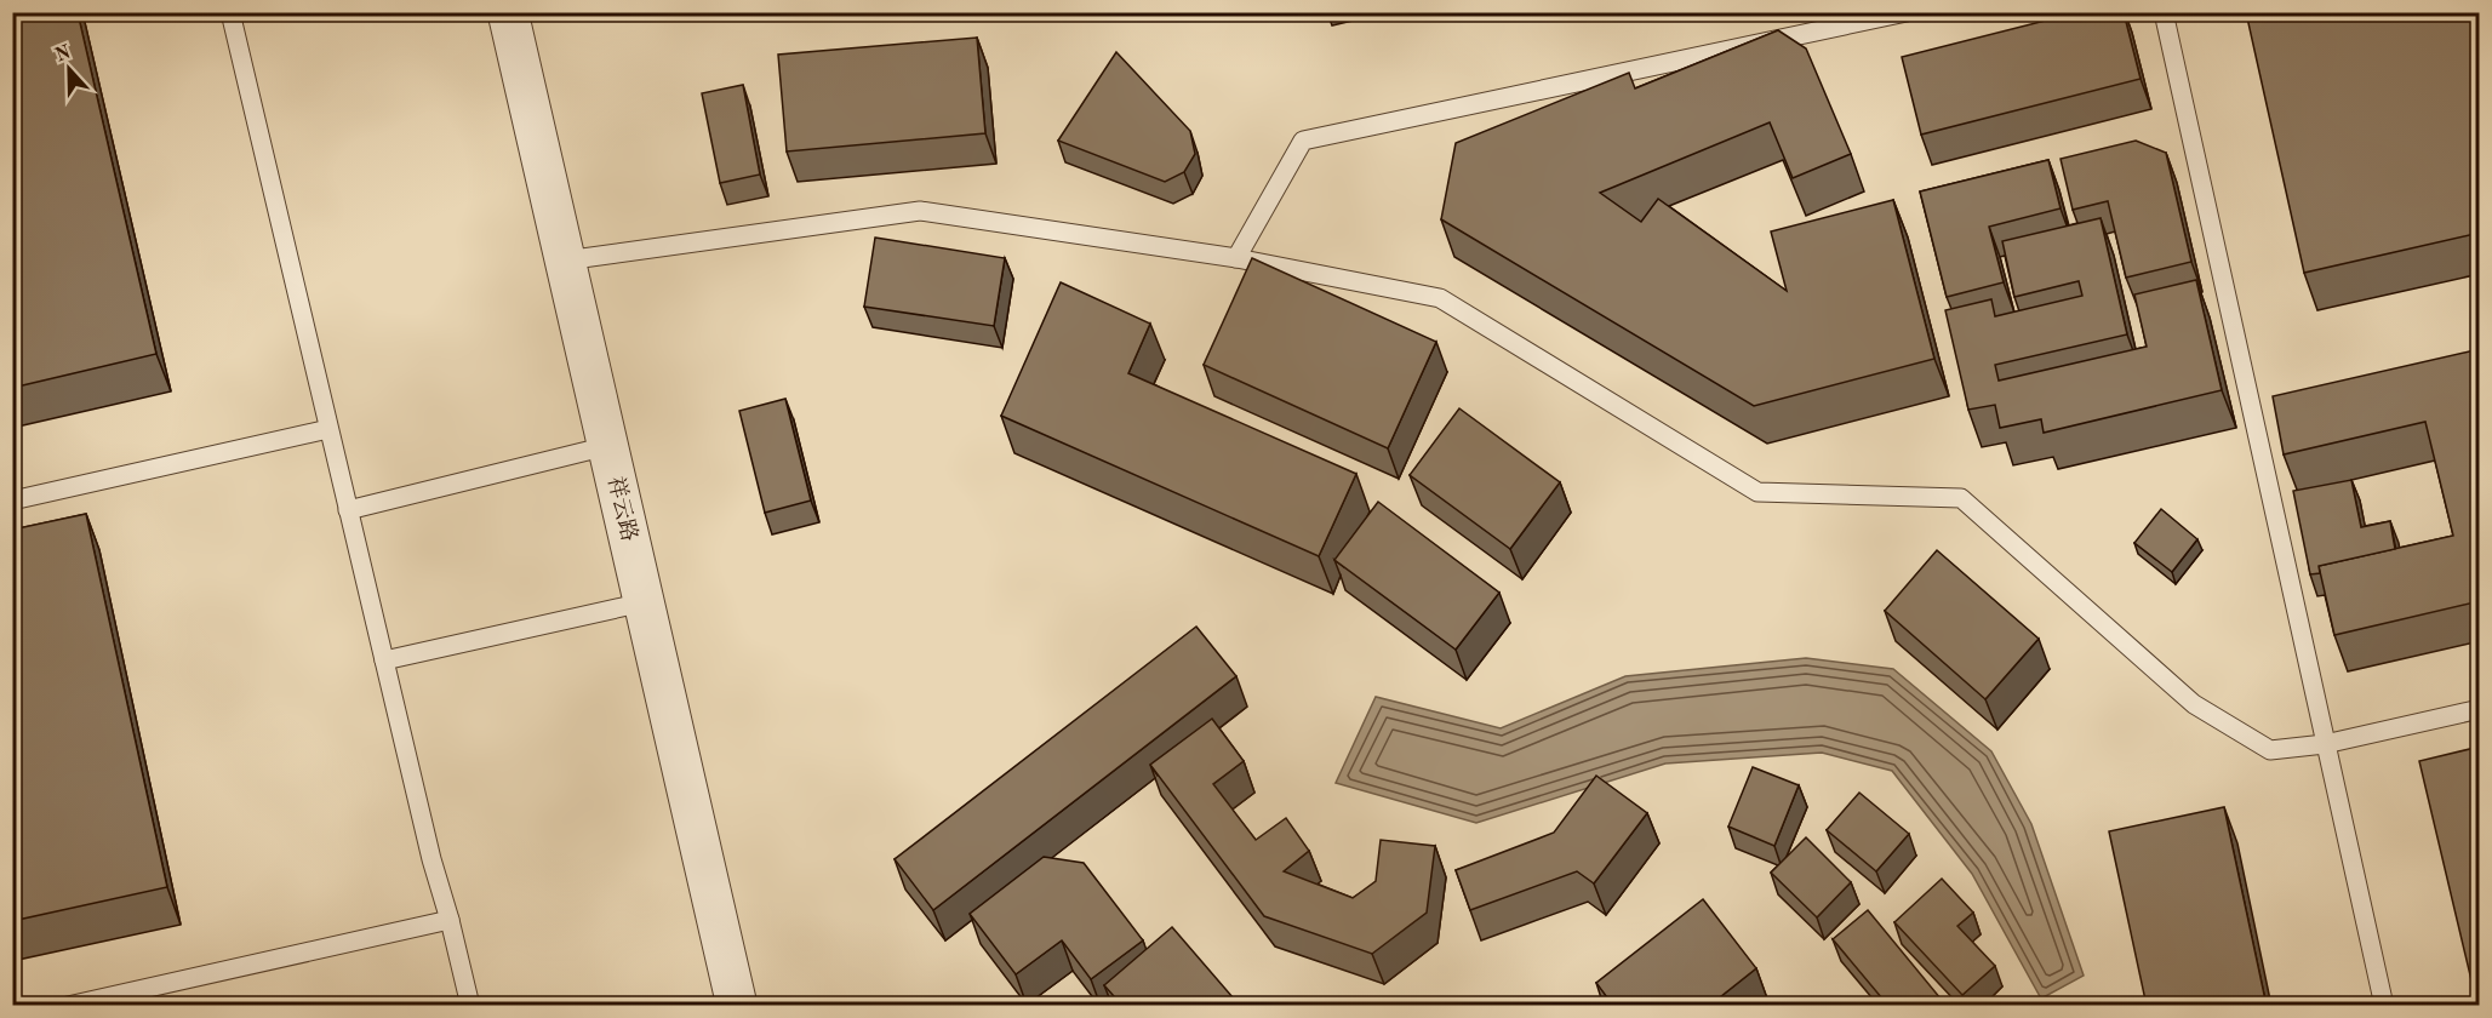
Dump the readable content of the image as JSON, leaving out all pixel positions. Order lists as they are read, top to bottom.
{
  "streets": {
    "street": ["祥云路"]
  },
  "north": "top"
}
